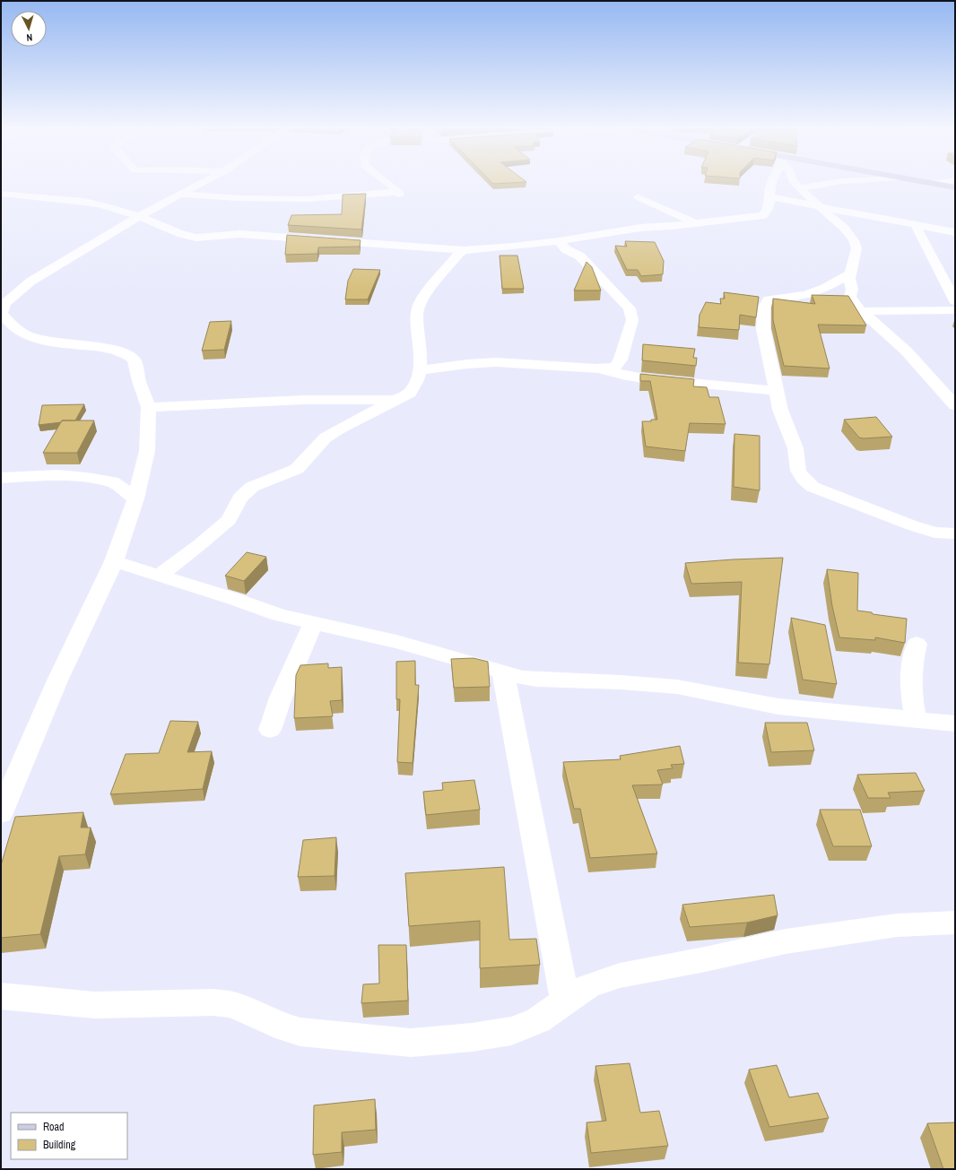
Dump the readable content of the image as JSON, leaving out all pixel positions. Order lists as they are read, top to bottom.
{
  "legend": ["Road", "Building"],
  "north": "bottom"
}
